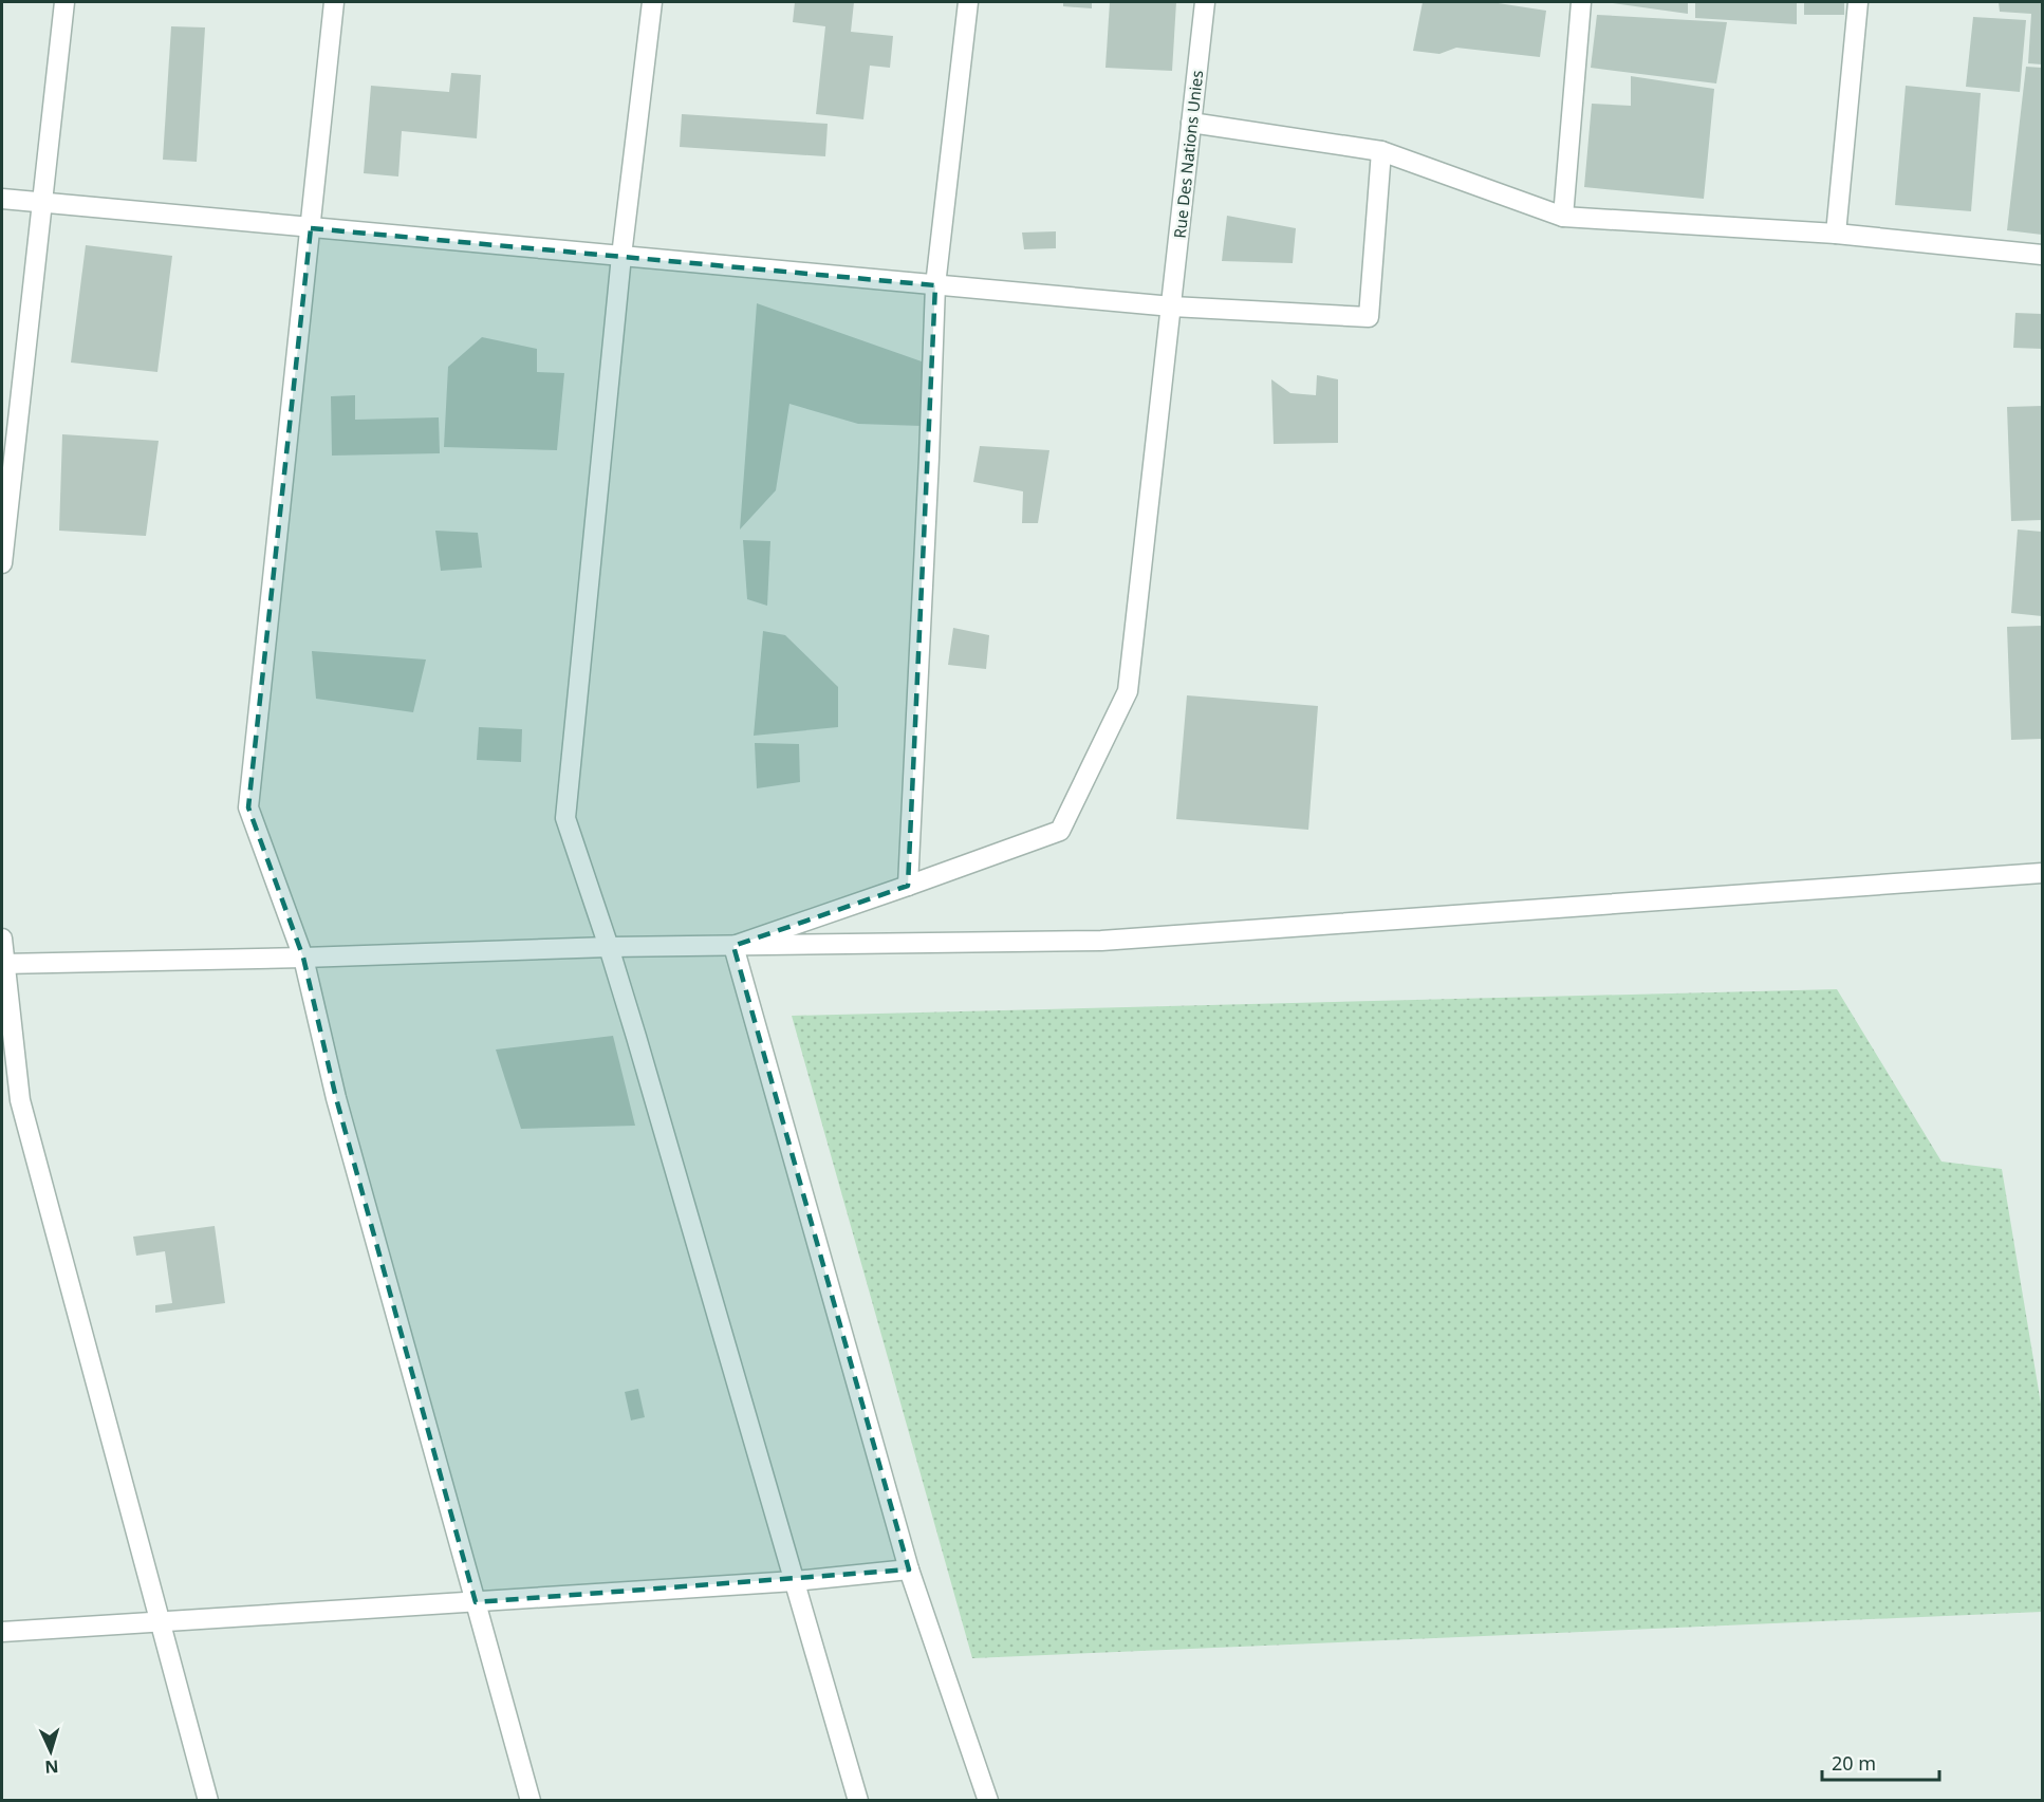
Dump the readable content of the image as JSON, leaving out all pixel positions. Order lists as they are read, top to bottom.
{
  "streets": {
    "street": ["Rue Des Nations Unies"]
  },
  "scale_bar": "20 m",
  "north": "bottom"
}
